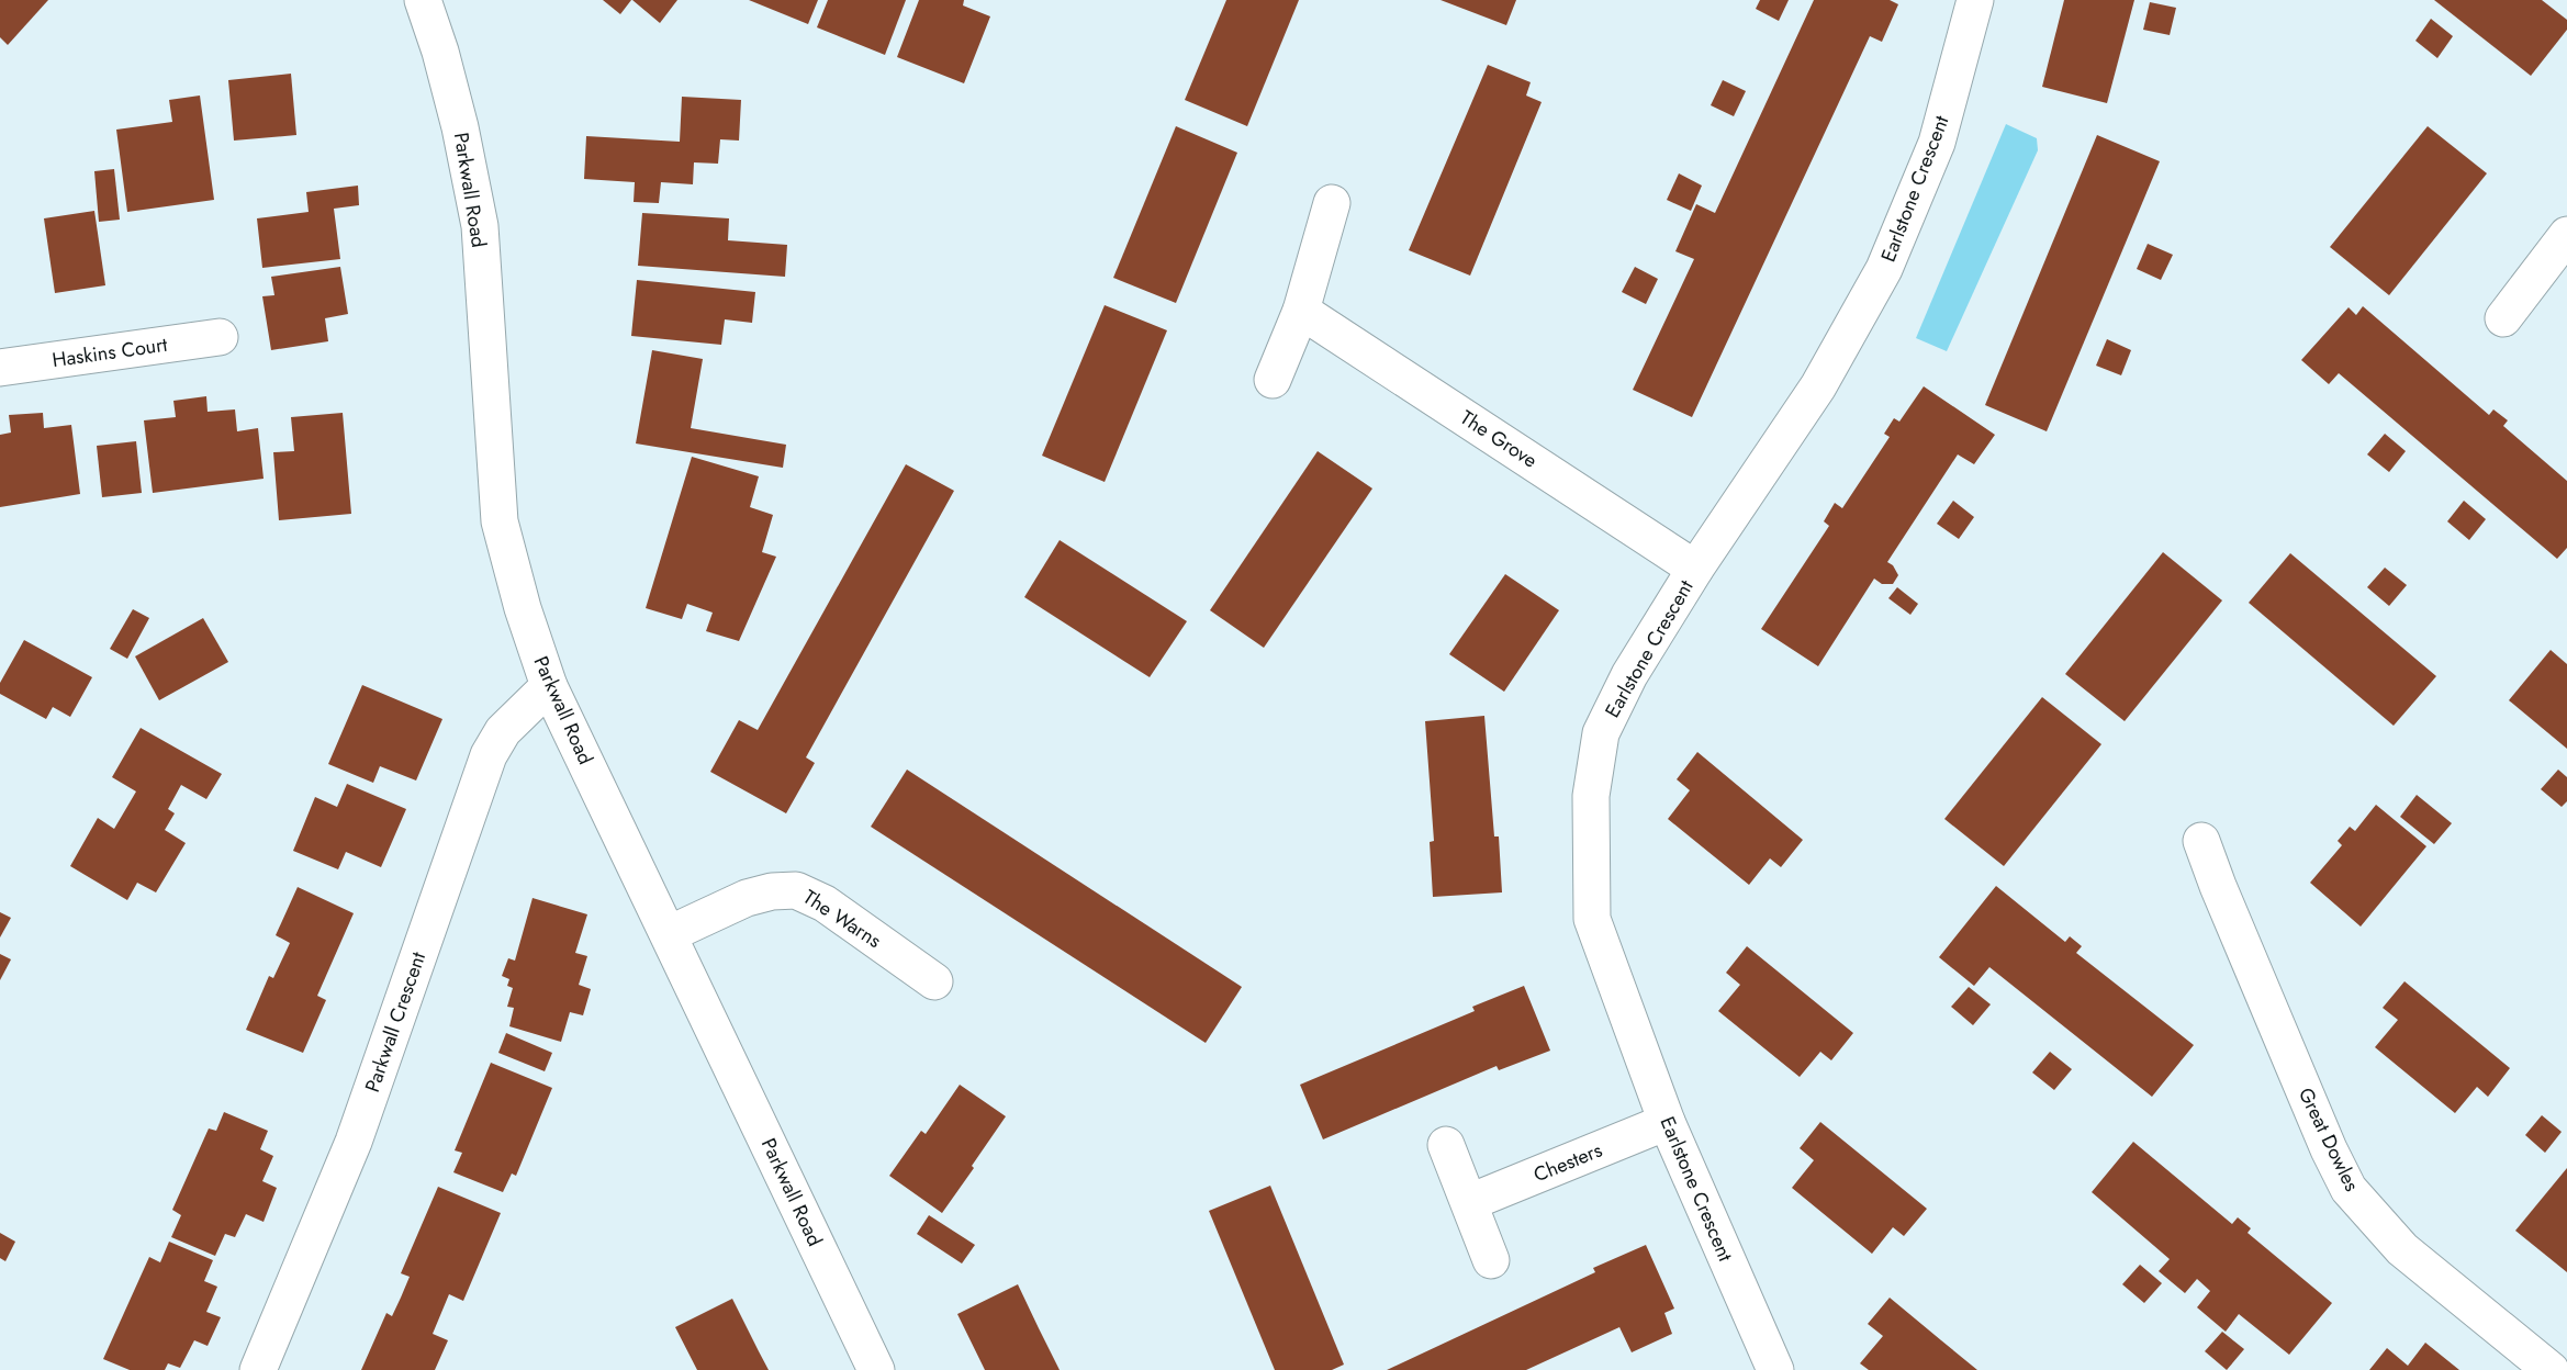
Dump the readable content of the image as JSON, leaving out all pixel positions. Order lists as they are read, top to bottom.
{
  "streets": {
    "street": [
      "Earlstone Crescent",
      "Parkwall Road",
      "Haskins Court",
      "The Grove",
      "The Warns",
      "Parkwall Crescent",
      "Great Dowles",
      "Chesters"
    ]
  },
  "crossings": [
    ["Earlstone Crescent", "The Grove"],
    ["Earlstone Crescent", "Chesters"],
    ["Parkwall Road", "The Warns"],
    ["Parkwall Road", "Parkwall Crescent"]
  ]
}
